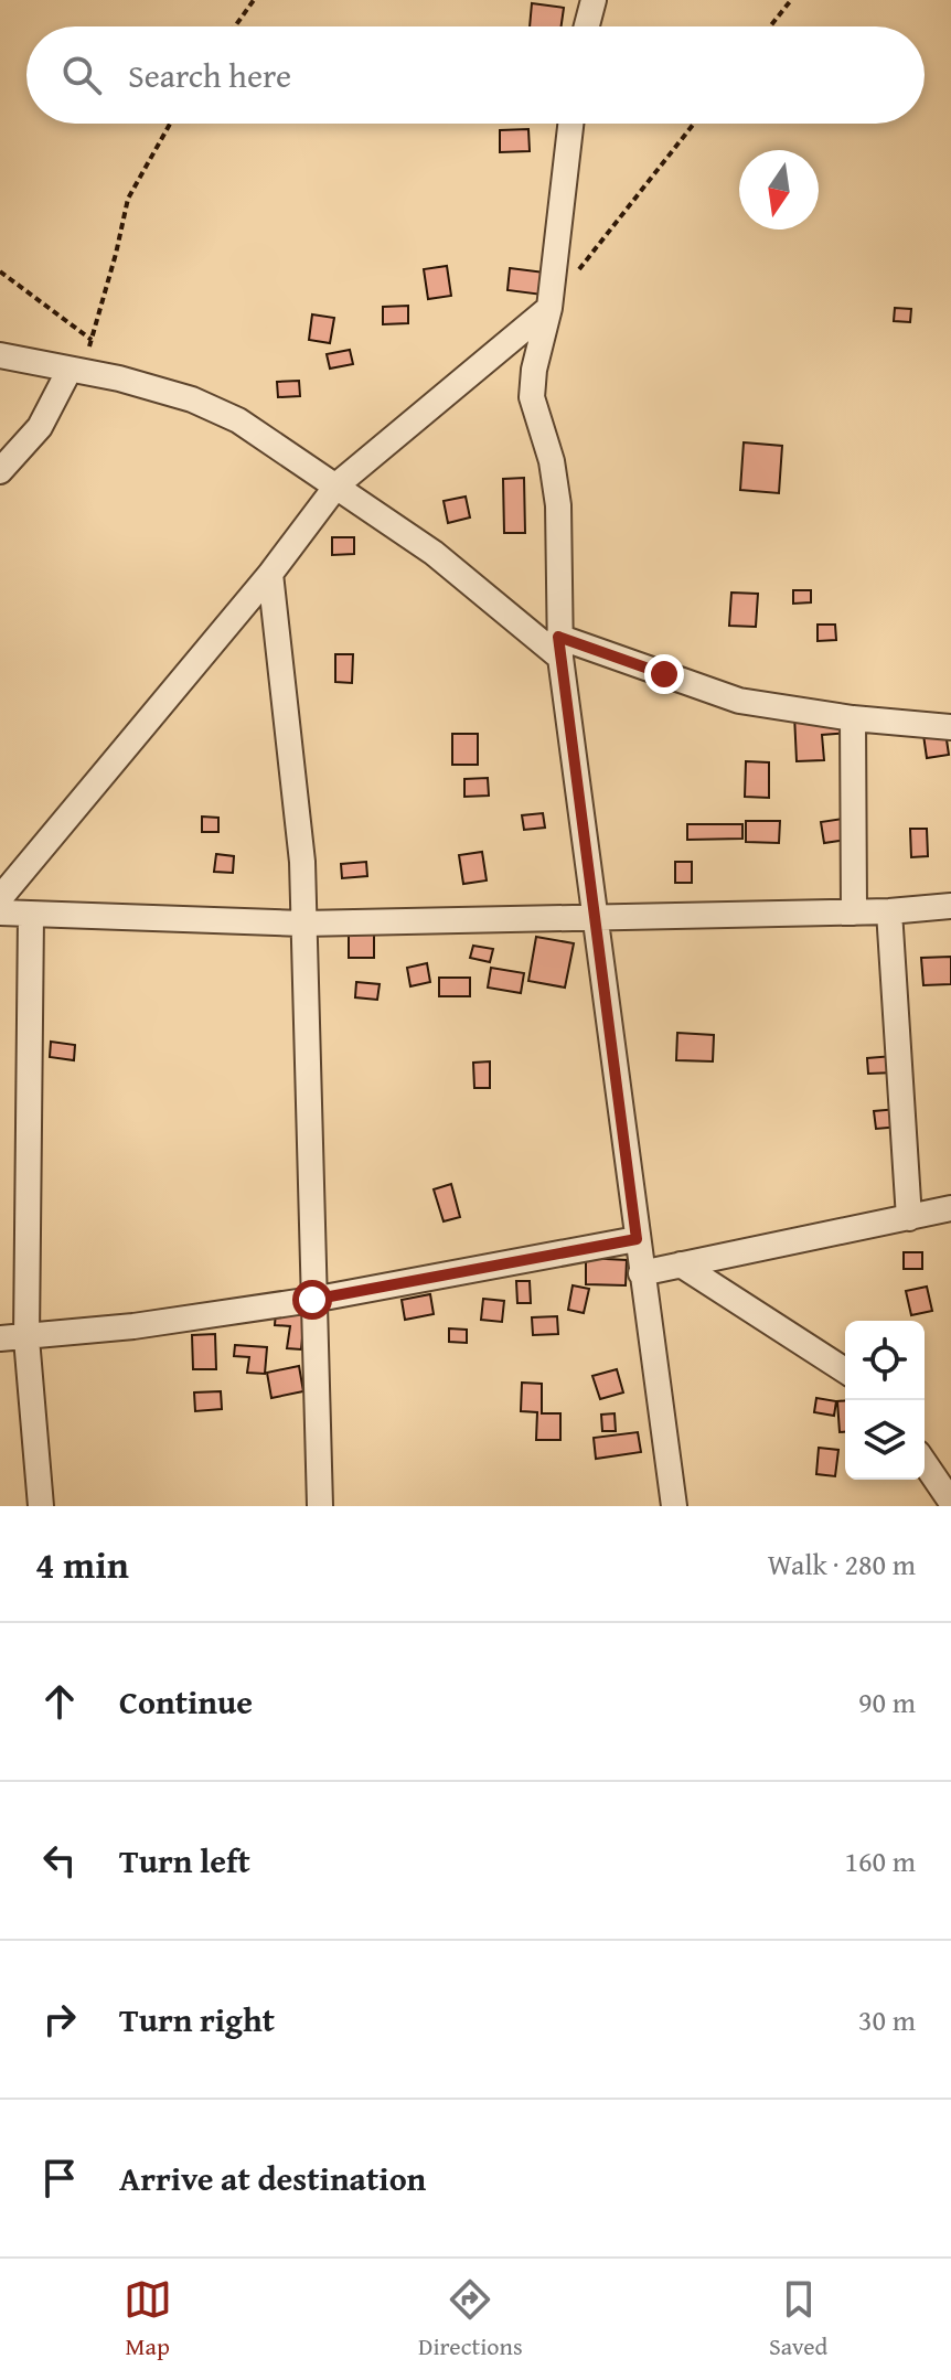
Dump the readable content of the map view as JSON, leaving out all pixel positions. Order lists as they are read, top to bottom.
{
  "north": "bottom",
  "page": {
    "search": "Search here",
    "heading": ["4 min", "Walk · 280 m"],
    "list": [
      ["Continue", "90 m"],
      ["Turn left", "160 m"],
      ["Turn right", "30 m"],
      "Arrive at destination"
    ],
    "nav": ["Map", "Directions", "Saved"]
  }
}
